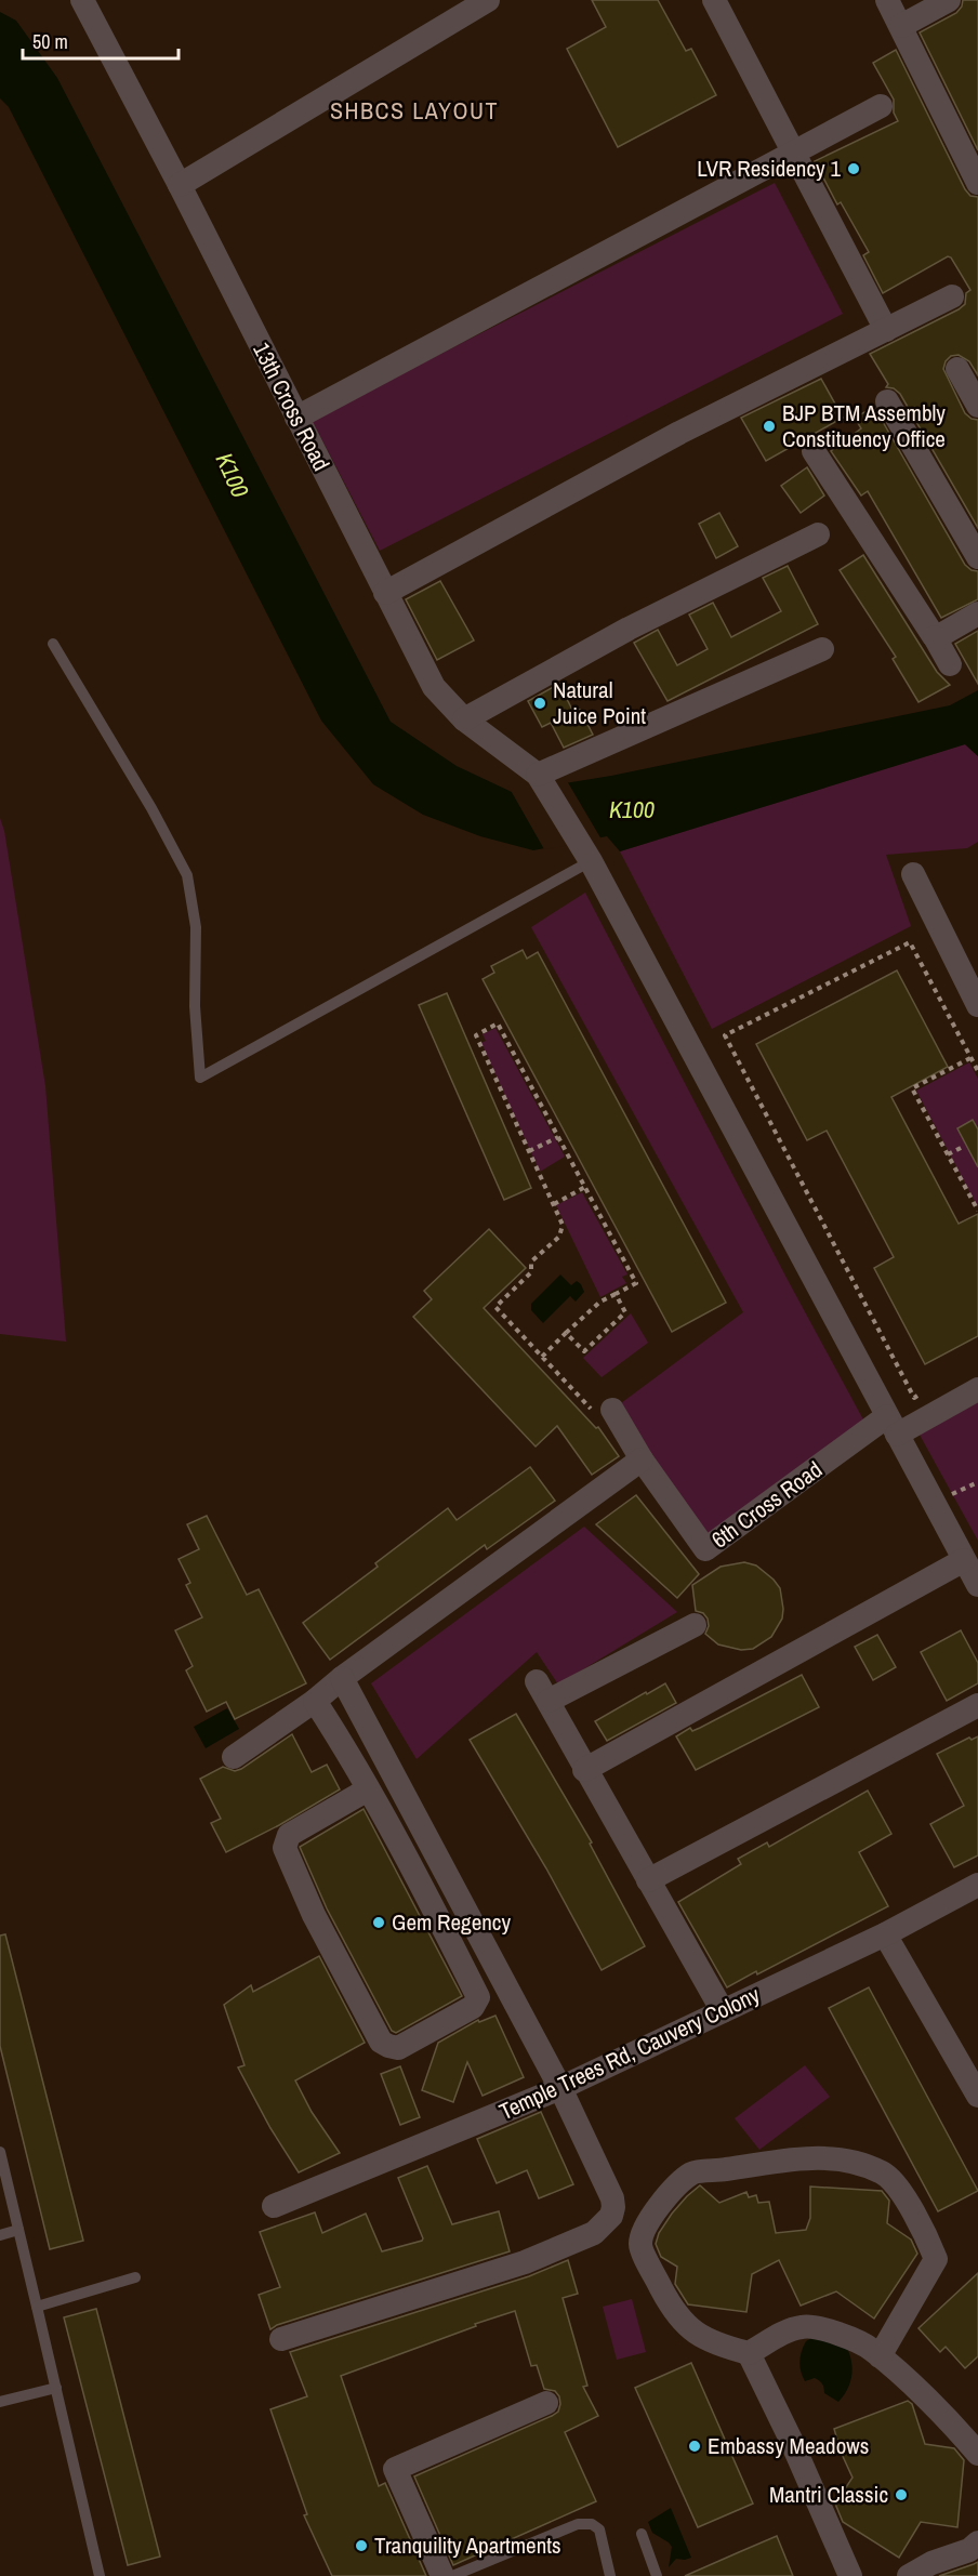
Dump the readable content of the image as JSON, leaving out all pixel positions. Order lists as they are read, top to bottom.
{
  "streets": {
    "street": ["13th Cross Road", "6th Cross Road", "Temple Trees Rd, Cauvery Colony"]
  },
  "districts": ["SHBCS LAYOUT"],
  "water": ["K100"],
  "places": [
    "LVR Residency 1",
    "BJP BTM Assembly Constituency Office",
    "Natural Juice Point",
    "Gem Regency",
    "Embassy Meadows",
    "Mantri Classic",
    "Tranquility Apartments"
  ],
  "scale_bar": "50 m"
}
